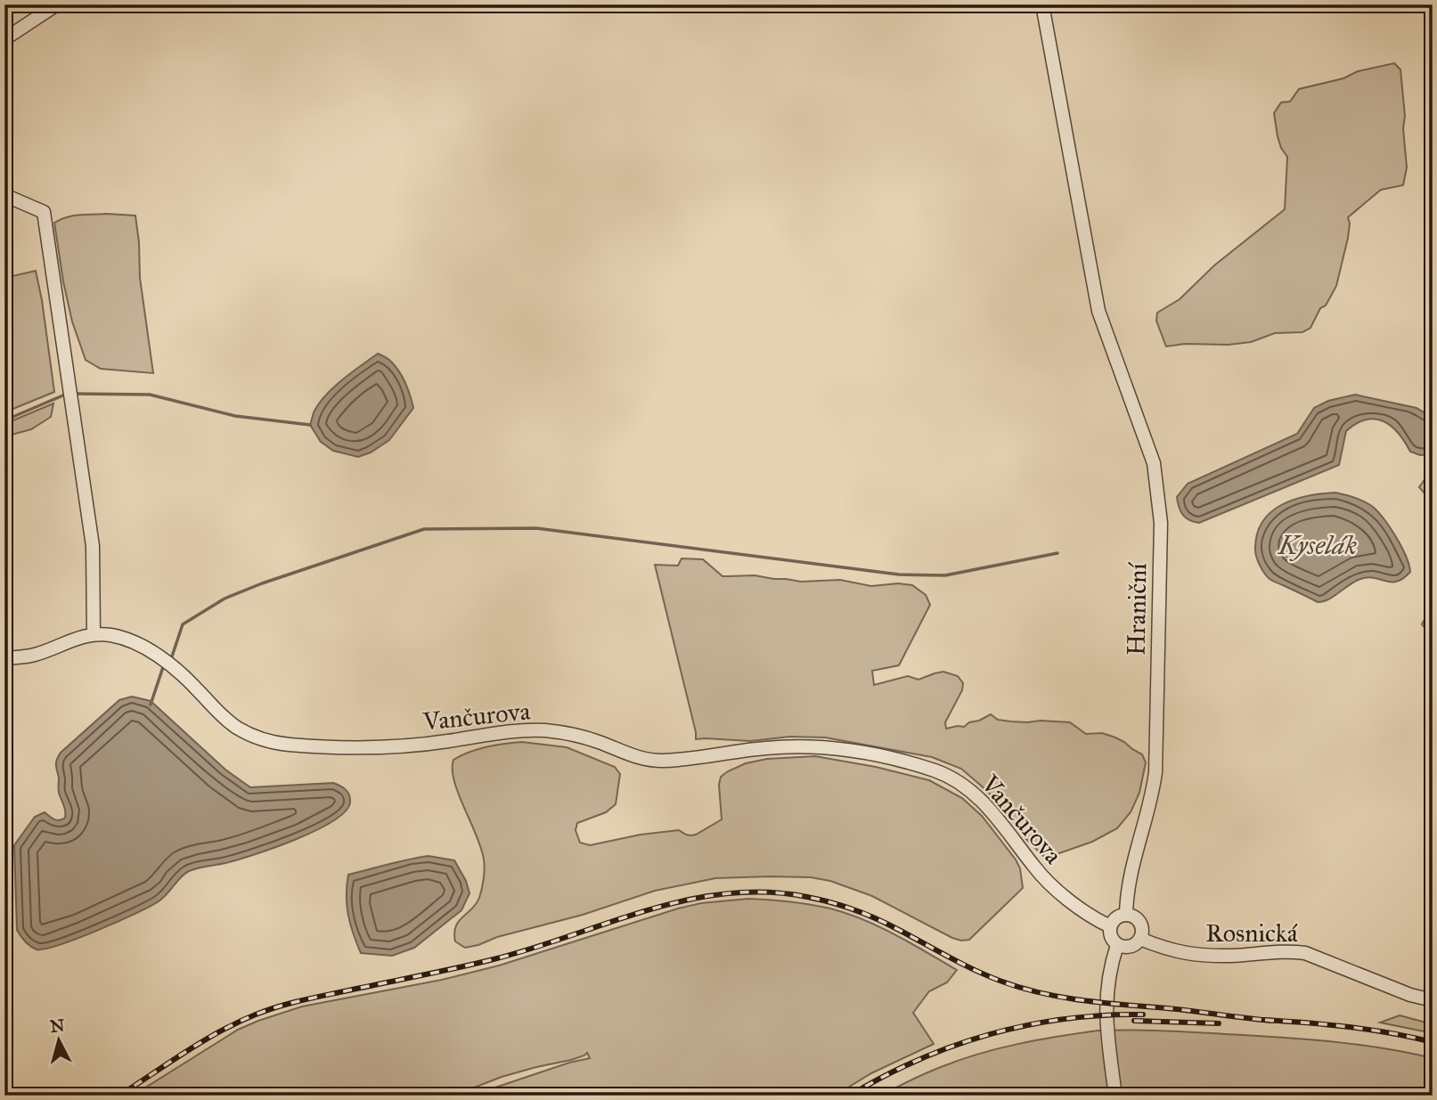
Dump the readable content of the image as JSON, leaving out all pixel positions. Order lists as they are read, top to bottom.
{
  "streets": {
    "street": ["Hraniční", "Vančurova", "Rosnická"]
  },
  "crossings": [
    ["Hraniční", "Vančurova"],
    ["Hraniční", "Rosnická"],
    ["Vančurova", "Rosnická"]
  ],
  "water": ["Kyselák"],
  "north": "top"
}
